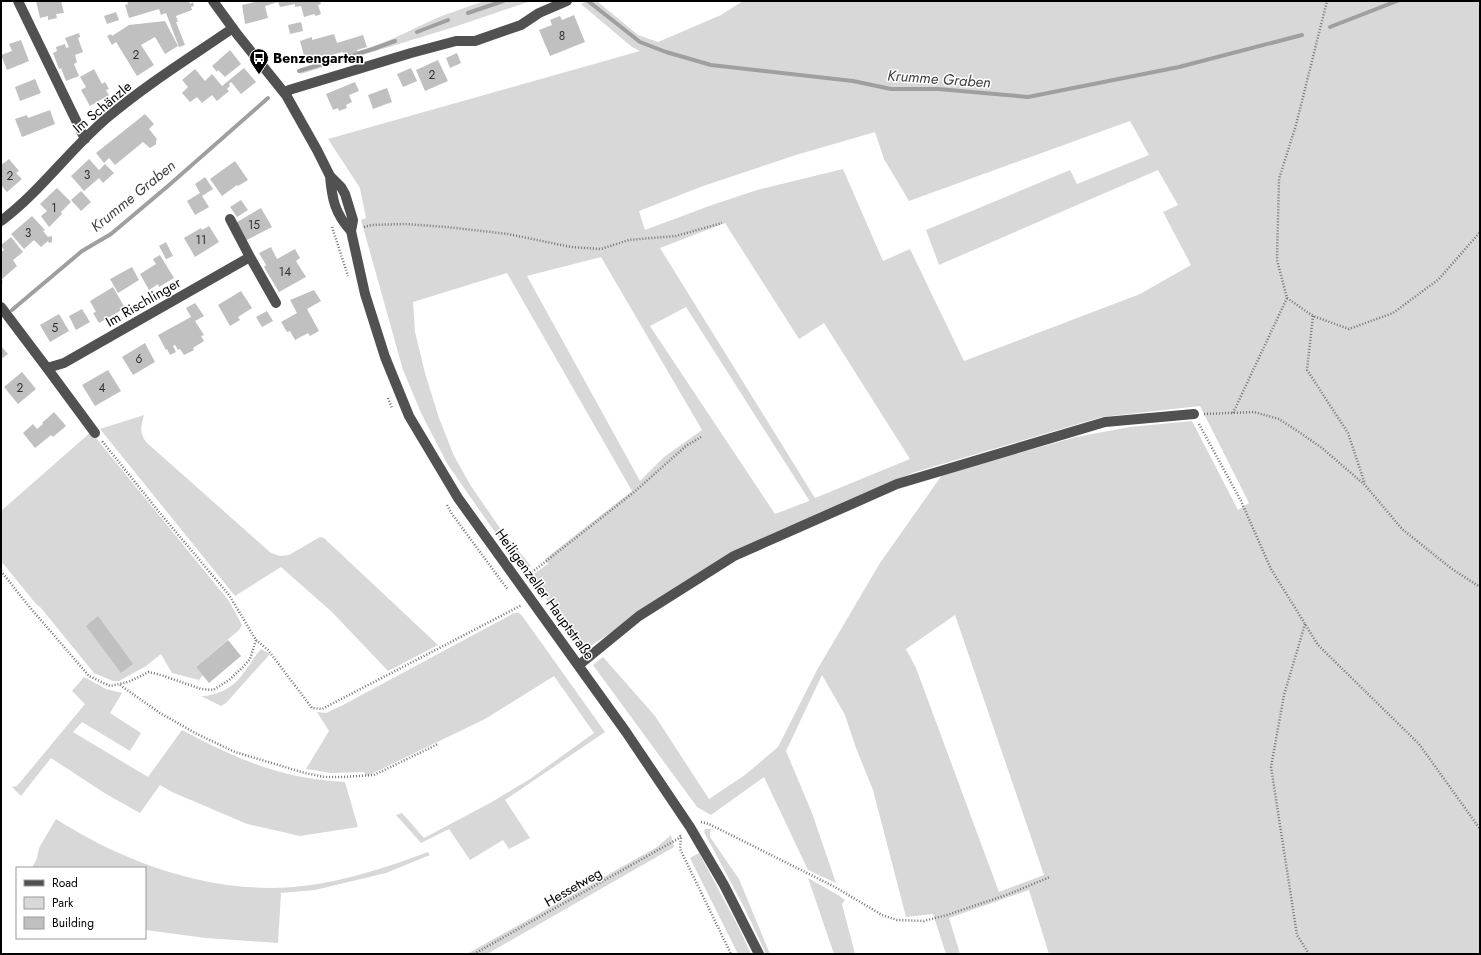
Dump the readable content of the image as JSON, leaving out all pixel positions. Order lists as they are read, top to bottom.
{
  "streets": {
    "street": ["Im Schänzle", "Im Rischlinger", "Heiligenzeller Hauptstraße"],
    "path": ["Hessetweg"]
  },
  "crossings": [
    ["Im Schänzle", "Heiligenzeller Hauptstraße"]
  ],
  "water": ["Krumme Graben"],
  "places": {
    "bus stop": ["Benzengarten"]
  },
  "house_numbers": [
    "8",
    "2",
    "2",
    "3",
    "2",
    "1",
    "15",
    "3",
    "11",
    "14",
    "5",
    "6",
    "2",
    "4"
  ],
  "legend": ["Road", "Park", "Building"]
}
